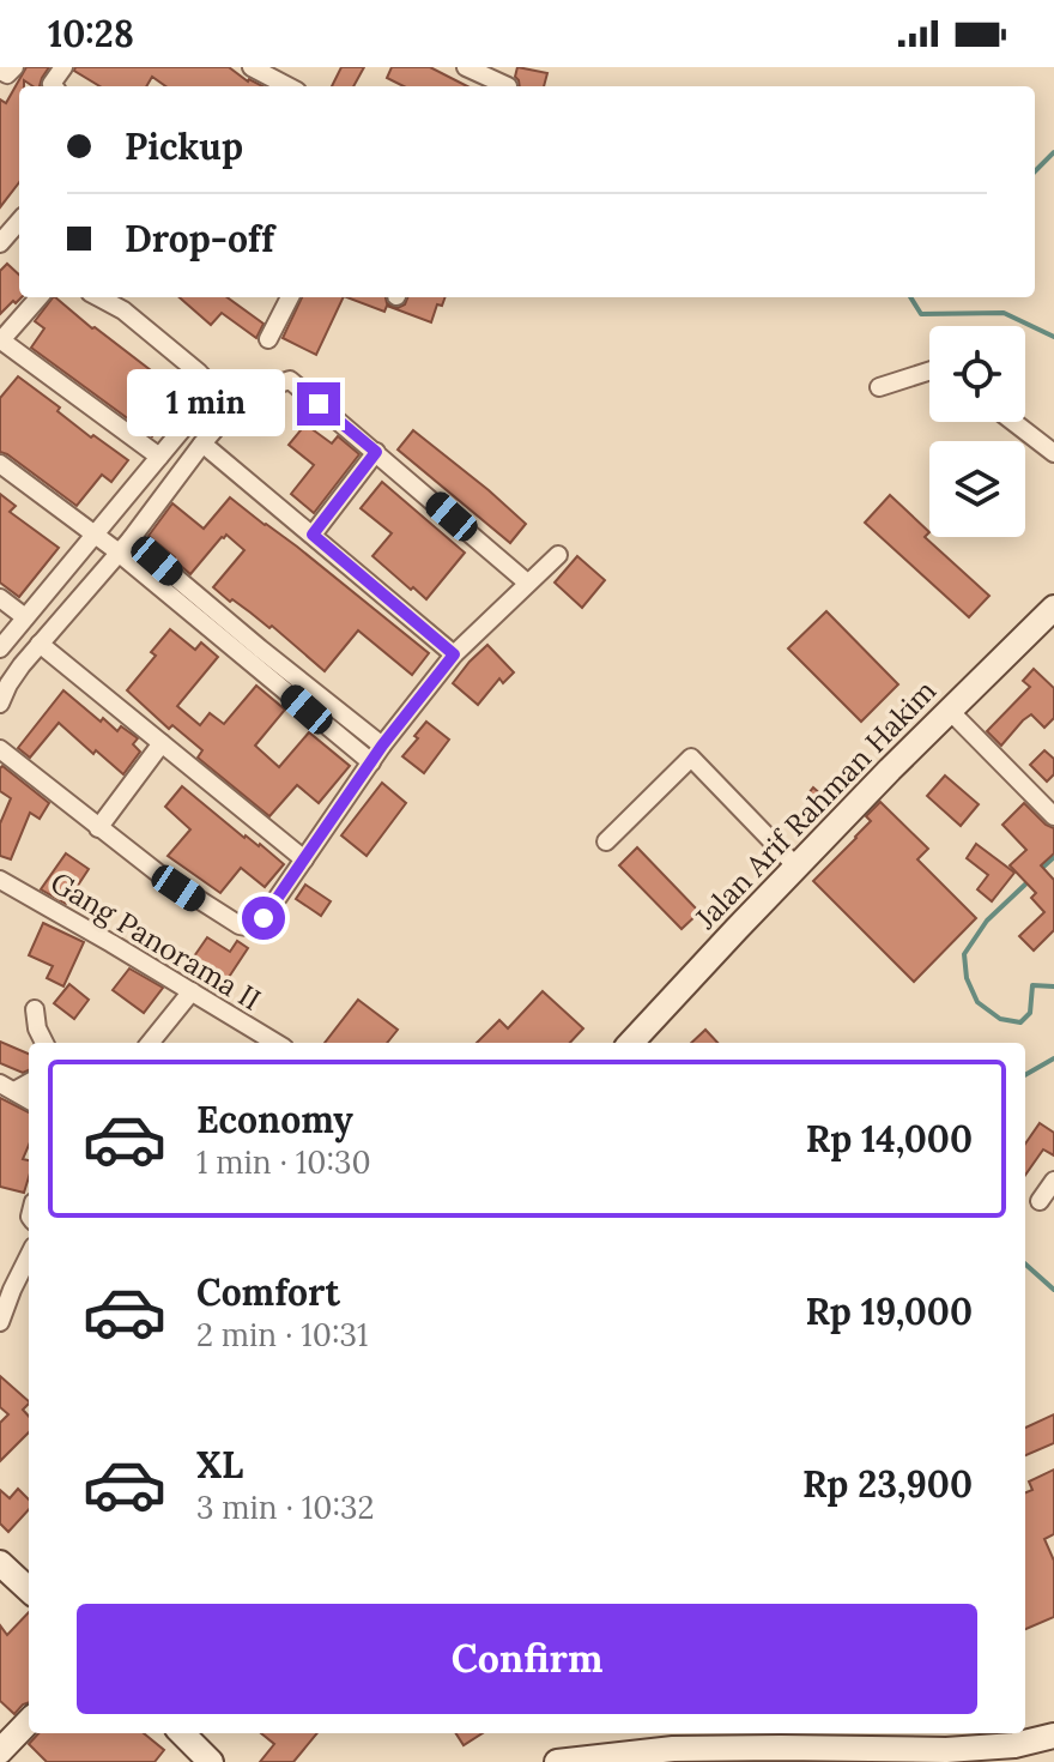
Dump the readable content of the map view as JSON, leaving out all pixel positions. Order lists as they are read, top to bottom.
{
  "streets": {
    "street": ["Jalan Arif Rahman Hakim", "Gang Panorama II"]
  },
  "page": {
    "status": "10:28",
    "banner": ["Pickup", "Drop-off"],
    "bubble": "1 min",
    "list": [
      {
        "name": "Economy",
        "note": "1 min · 10:30",
        "value": "Rp 14,000"
      },
      {
        "name": "Comfort",
        "note": "2 min · 10:31",
        "value": "Rp 19,000"
      },
      {
        "name": "XL",
        "note": "3 min · 10:32",
        "value": "Rp 23,900"
      }
    ],
    "buttons": "Confirm"
  }
}
